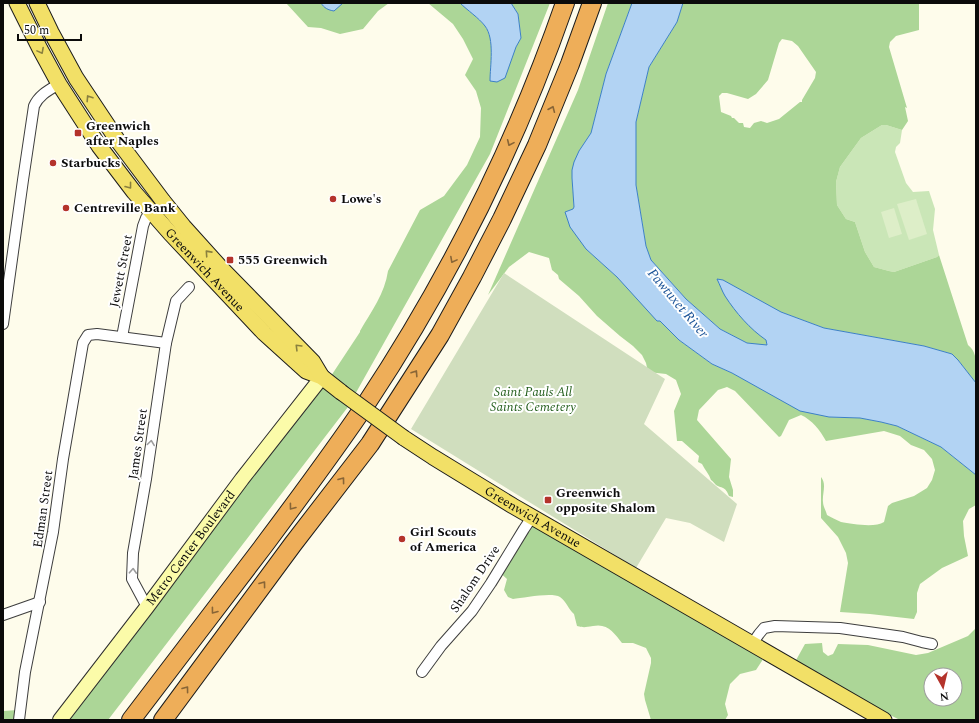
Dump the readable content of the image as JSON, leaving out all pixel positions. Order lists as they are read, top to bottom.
{
  "streets": {
    "main road": ["Greenwich Avenue"],
    "street": [
      "Jewett Street",
      "James Street",
      "Edman Street",
      "Metro Center Boulevard",
      "Shalom Drive"
    ]
  },
  "crossings": [
    ["Greenwich Avenue", "Jewett Street"],
    ["Greenwich Avenue", "Metro Center Boulevard"],
    ["Greenwich Avenue", "Shalom Drive"],
    ["Jewett Street", "Edman Street"],
    ["James Street", "Metro Center Boulevard"]
  ],
  "one_way": ["James Street"],
  "water": ["Pawtuxet River"],
  "parks": ["Saint Pauls All Saints Cemetery"],
  "places": {
    "transit": ["Greenwich after Naples", "555 Greenwich", "Greenwich opposite Shalom"],
    "other": [
      "Starbucks",
      "Lowe's",
      "Centreville Bank",
      "Girl Scouts of America"
    ]
  },
  "scale_bar": "50 m",
  "north": "bottom"
}
